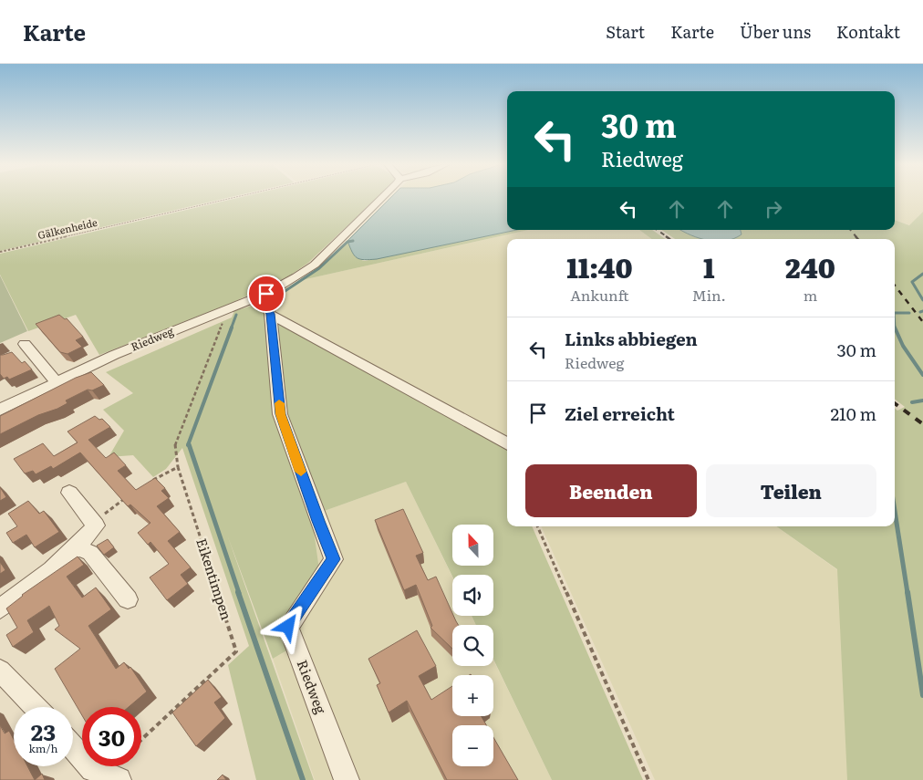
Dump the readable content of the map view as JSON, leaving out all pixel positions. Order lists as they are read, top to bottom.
{
  "streets": {
    "street": ["Riedweg"],
    "path": ["Gälkenheide", "Eikentimpen"]
  },
  "north": "top",
  "page": {
    "header": "Karte",
    "nav": [
      "Start",
      "Karte",
      "Über uns",
      "Kontakt"
    ],
    "turn": ["30 m", "Riedweg"],
    "eta": [
      "11:40",
      "Ankunft",
      "1",
      "Min.",
      "240",
      "m"
    ],
    "list": [
      {
        "name": "Links abbiegen",
        "note": "Riedweg",
        "value": "30 m"
      },
      {
        "name": "Ziel erreicht",
        "value": "210 m"
      }
    ],
    "buttons": ["Beenden", "Teilen"],
    "map_buttons": ["+", "−"],
    "speed": "23 km/h",
    "limit": "30"
  }
}
